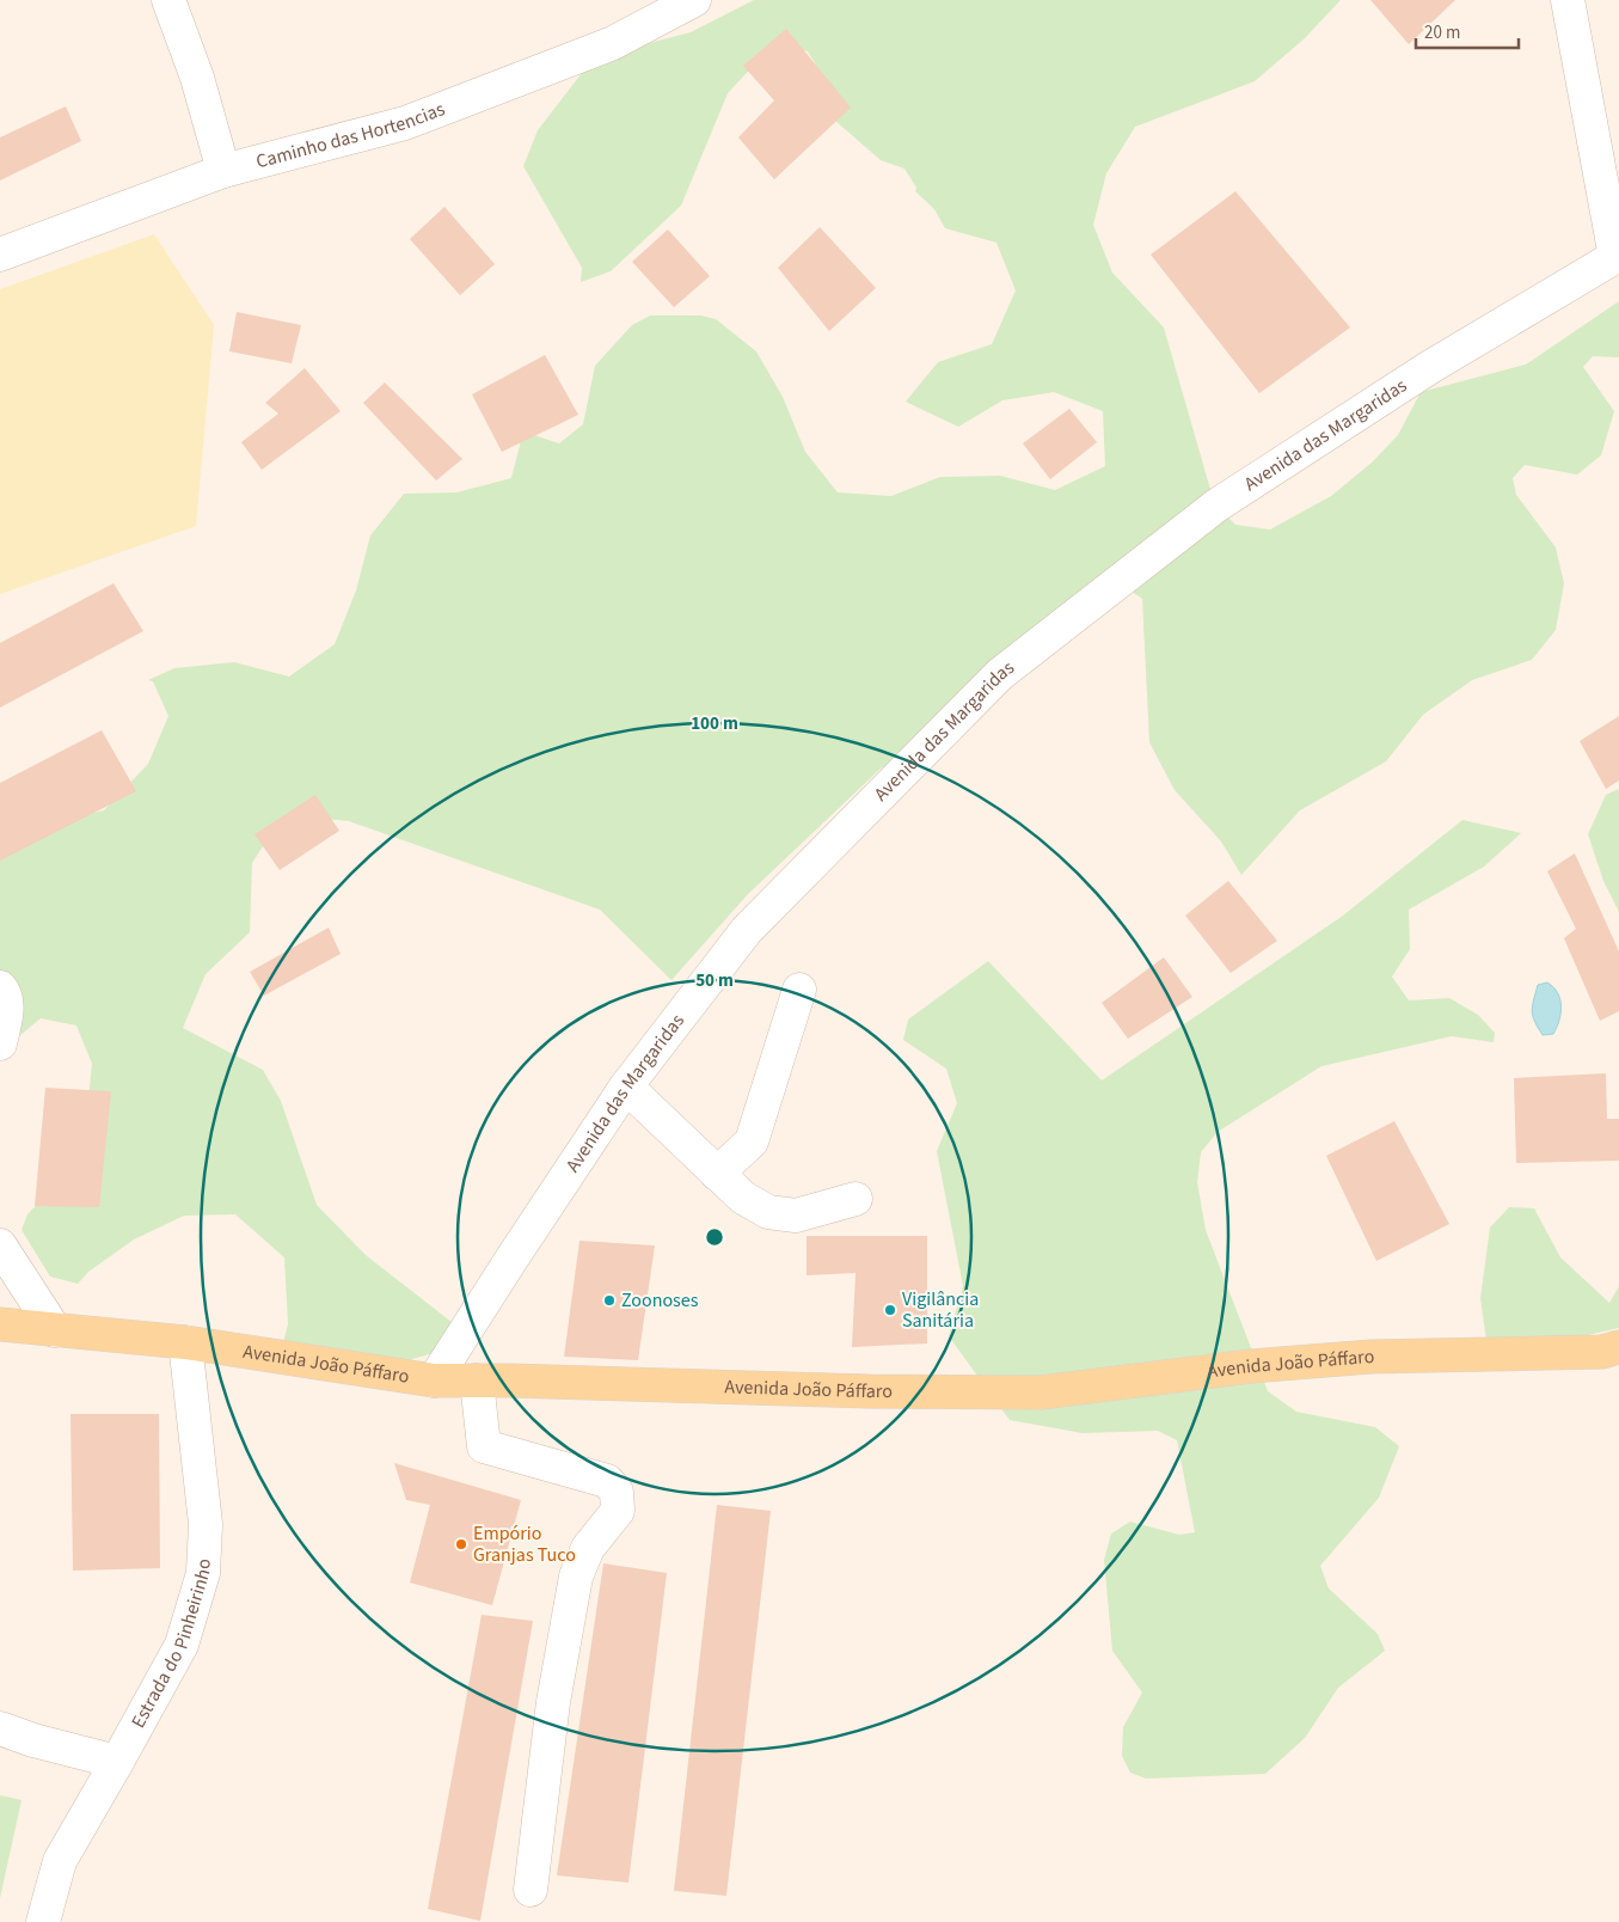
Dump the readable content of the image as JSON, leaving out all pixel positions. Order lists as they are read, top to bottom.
{
  "streets": {
    "main road": ["Avenida João Páffaro"],
    "street": ["Caminho das Hortencias", "Avenida das Margaridas", "Estrada do Pinheirinho"]
  },
  "crossings": [
    ["Avenida das Margaridas", "Avenida João Páffaro"],
    ["Avenida João Páffaro", "Estrada do Pinheirinho"]
  ],
  "places": ["Zoonoses", "Vigilância Sanitária", "Empório Granjas Tuco"],
  "scale_bar": "20 m",
  "rings": ["100 m", "50 m"]
}
